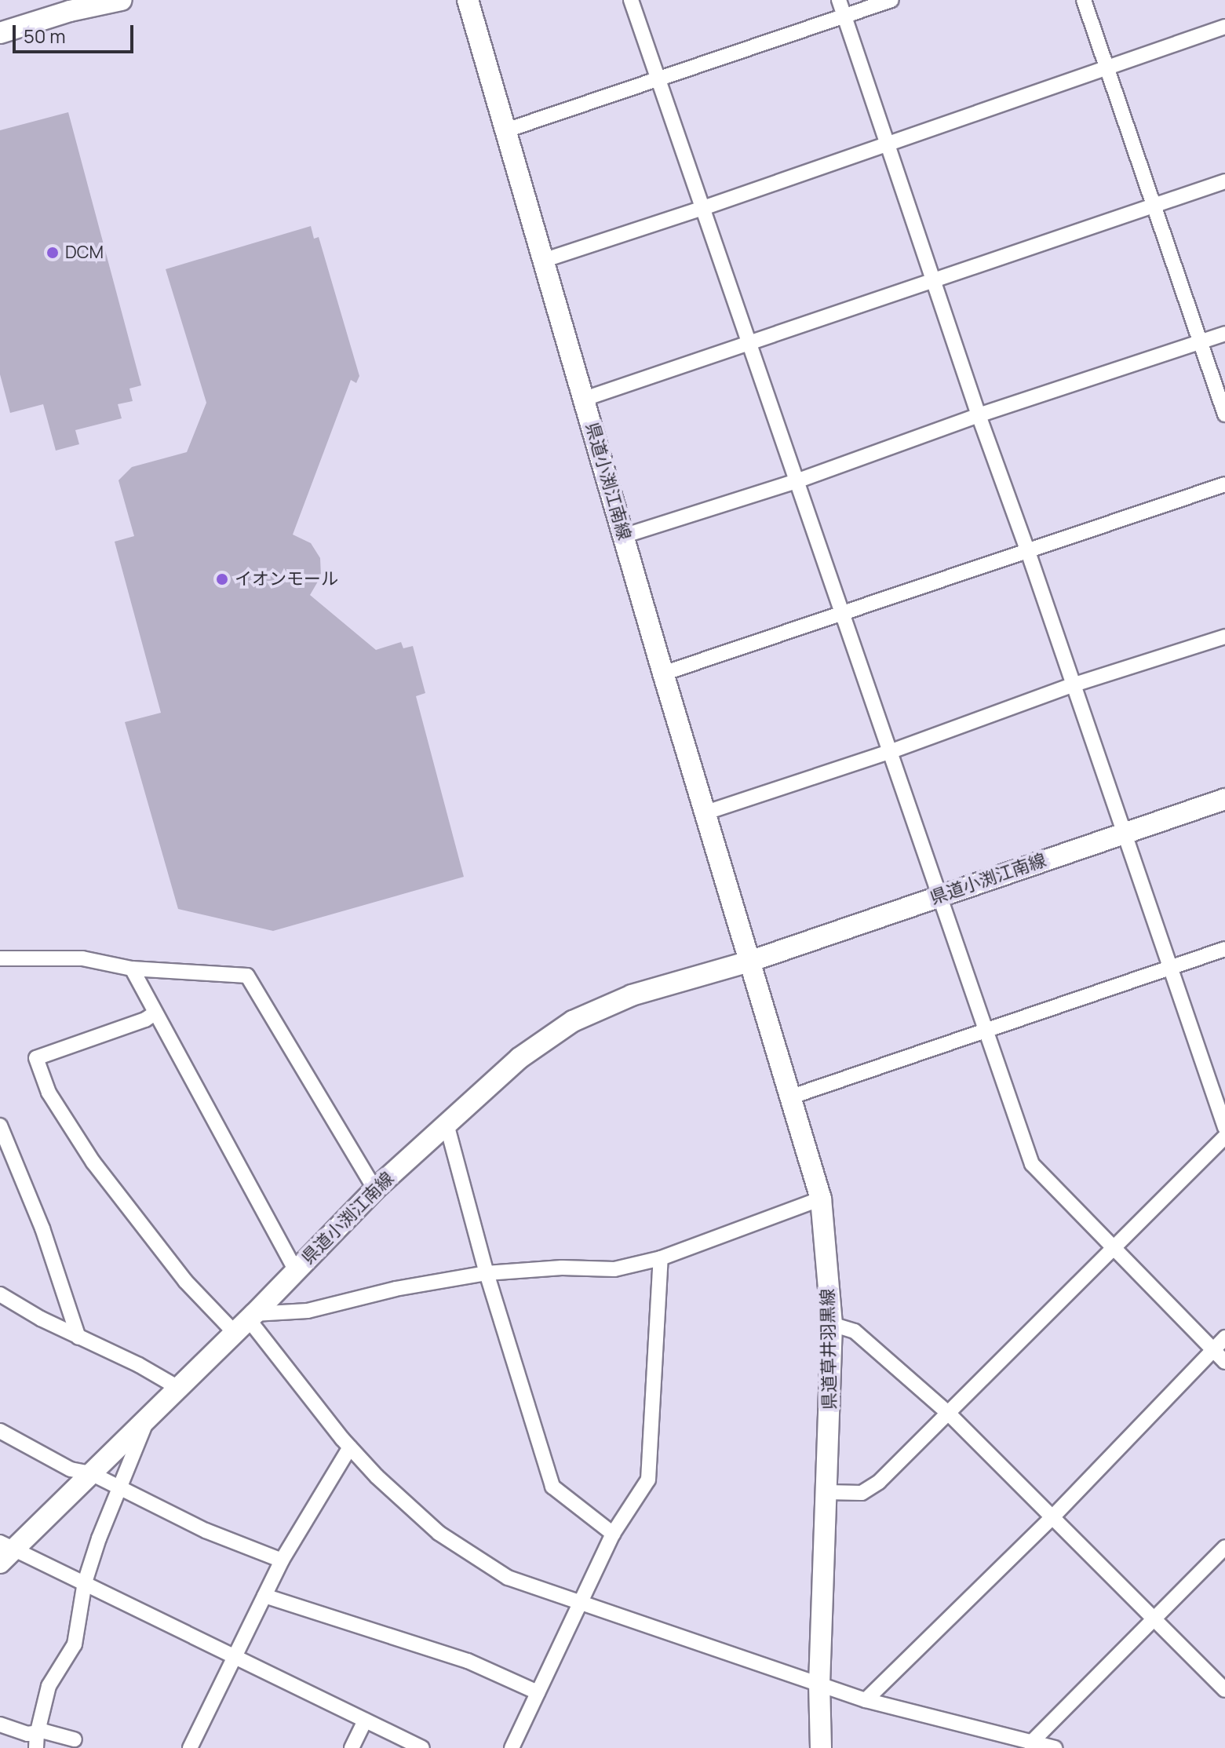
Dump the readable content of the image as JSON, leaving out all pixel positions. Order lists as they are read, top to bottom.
{
  "streets": {
    "main road": ["県道小渕江南線", "県道草井羽黒線"]
  },
  "crossings": [
    ["県道小渕江南線", "県道草井羽黒線"]
  ],
  "places": ["DCM", "イオンモール"],
  "scale_bar": "50 m"
}
